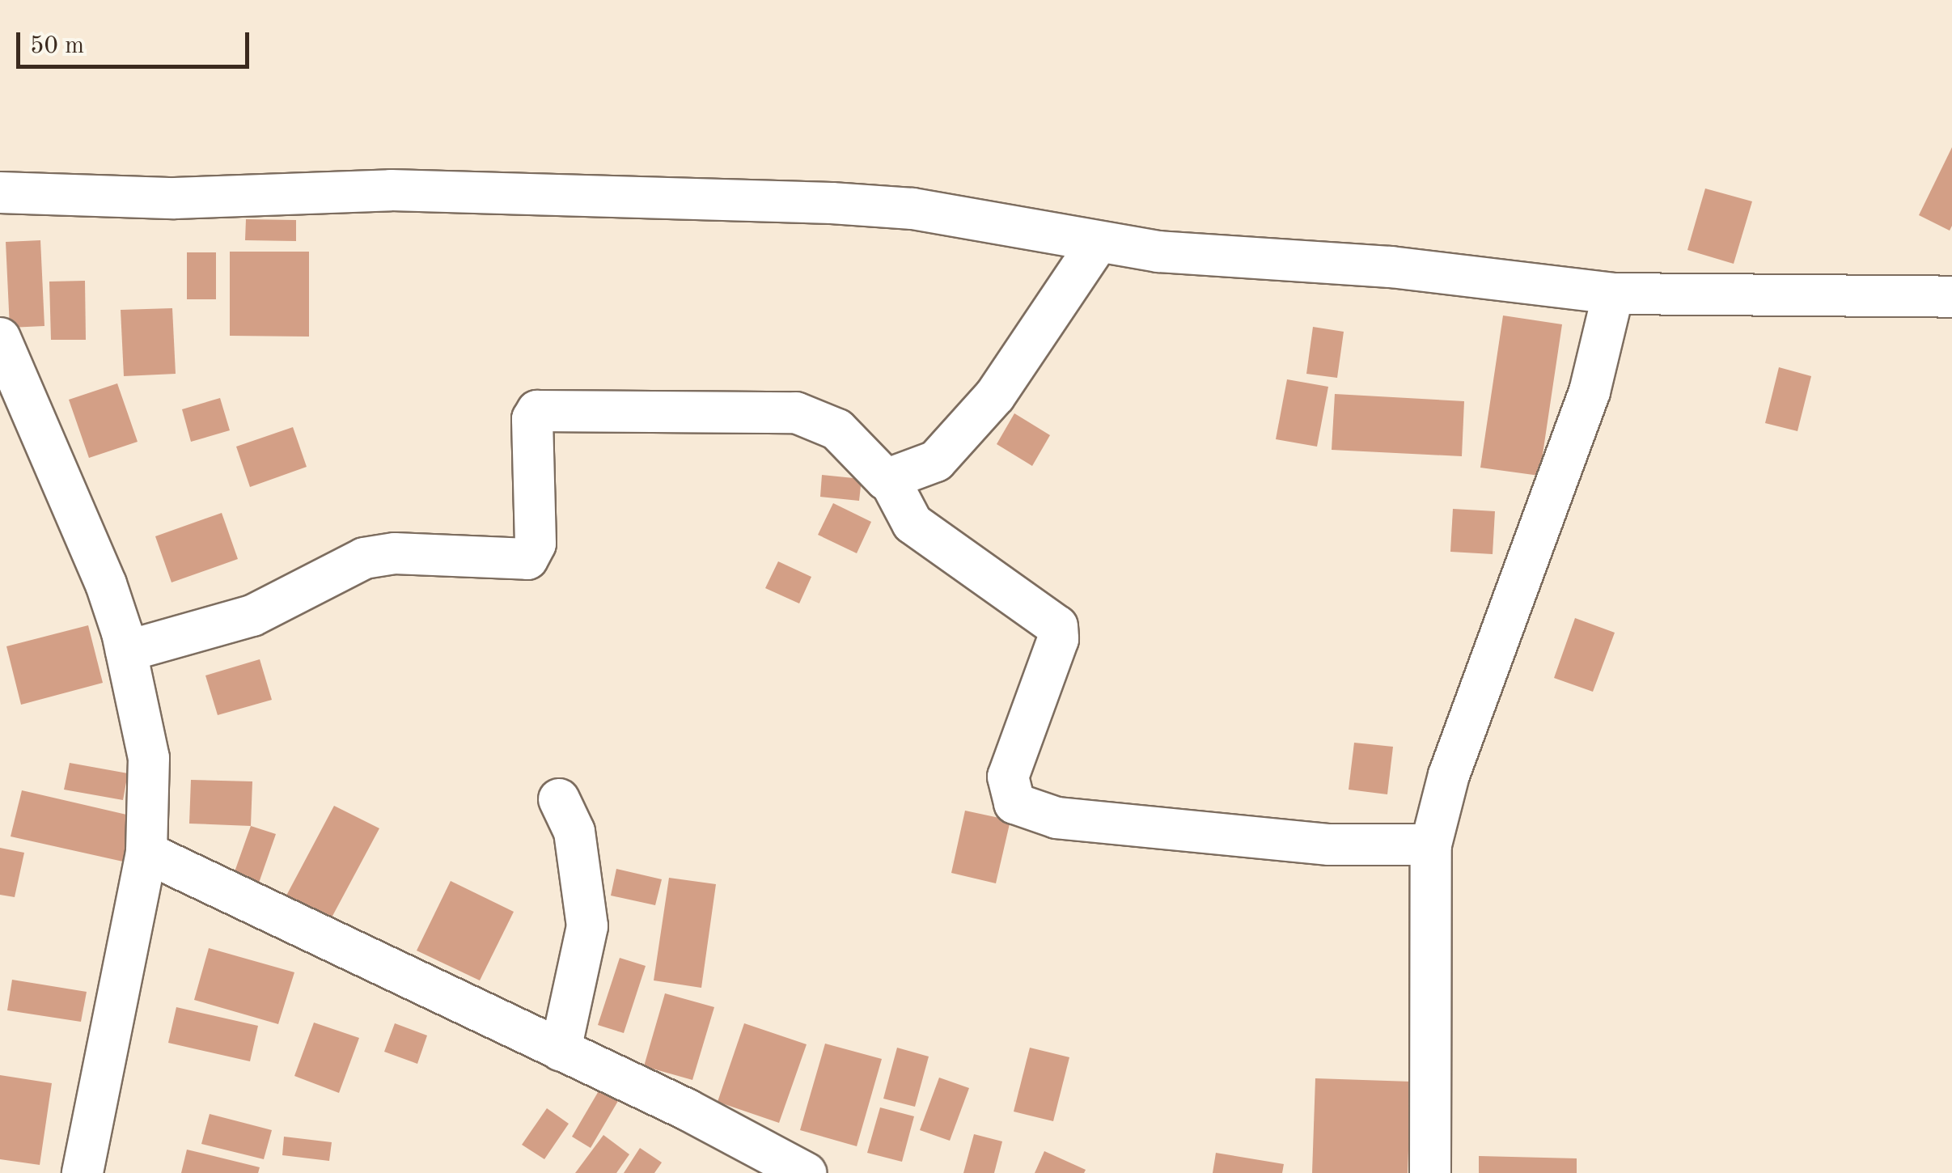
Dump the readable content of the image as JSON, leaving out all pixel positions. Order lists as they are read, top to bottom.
{
  "scale_bar": "50 m"
}
